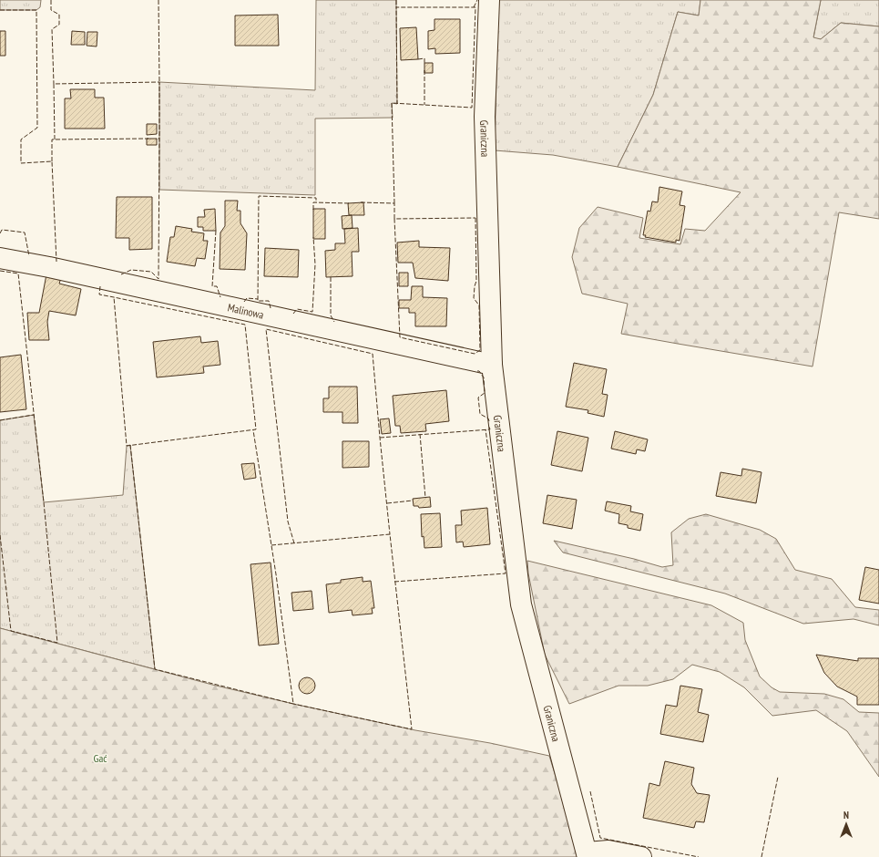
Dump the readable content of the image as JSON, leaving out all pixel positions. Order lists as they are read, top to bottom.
{
  "streets": {
    "street": ["Graniczna", "Malinowa"]
  },
  "crossings": [
    ["Graniczna", "Malinowa"]
  ],
  "parks": ["Gać"],
  "north": "top"
}
